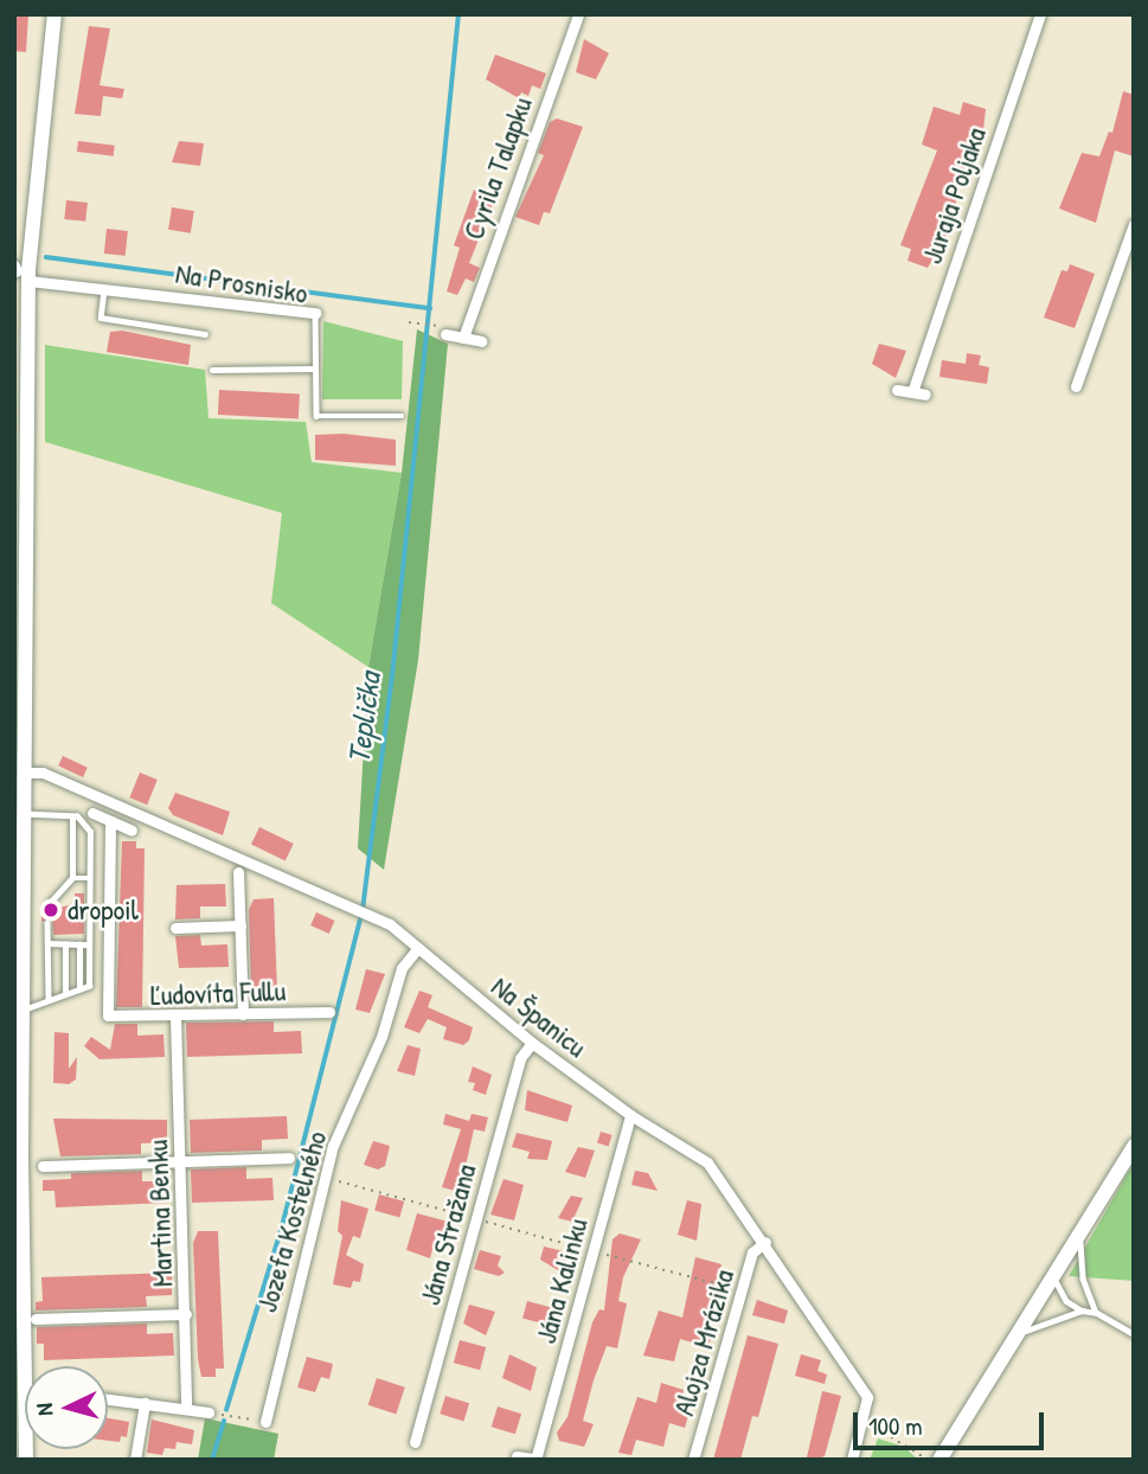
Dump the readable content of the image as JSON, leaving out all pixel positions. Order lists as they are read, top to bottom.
{
  "streets": {
    "street": [
      "Cyrila Talapku",
      "Juraja Poljaka",
      "Na Prosnisko",
      "Ľudovíta Fullu",
      "Na Španicu",
      "Martina Benku",
      "Jozefa Kostelného",
      "Jána Stražana",
      "Jána Kalinku",
      "Alojza Mrázika"
    ]
  },
  "crossings": [
    ["Ľudovíta Fullu", "Martina Benku"],
    ["Na Španicu", "Jozefa Kostelného"],
    ["Na Španicu", "Jána Stražana"],
    ["Na Španicu", "Jána Kalinku"],
    ["Na Španicu", "Alojza Mrázika"]
  ],
  "water": ["Teplička"],
  "places": ["dropoil"],
  "scale_bar": "100 m",
  "north": "left"
}
